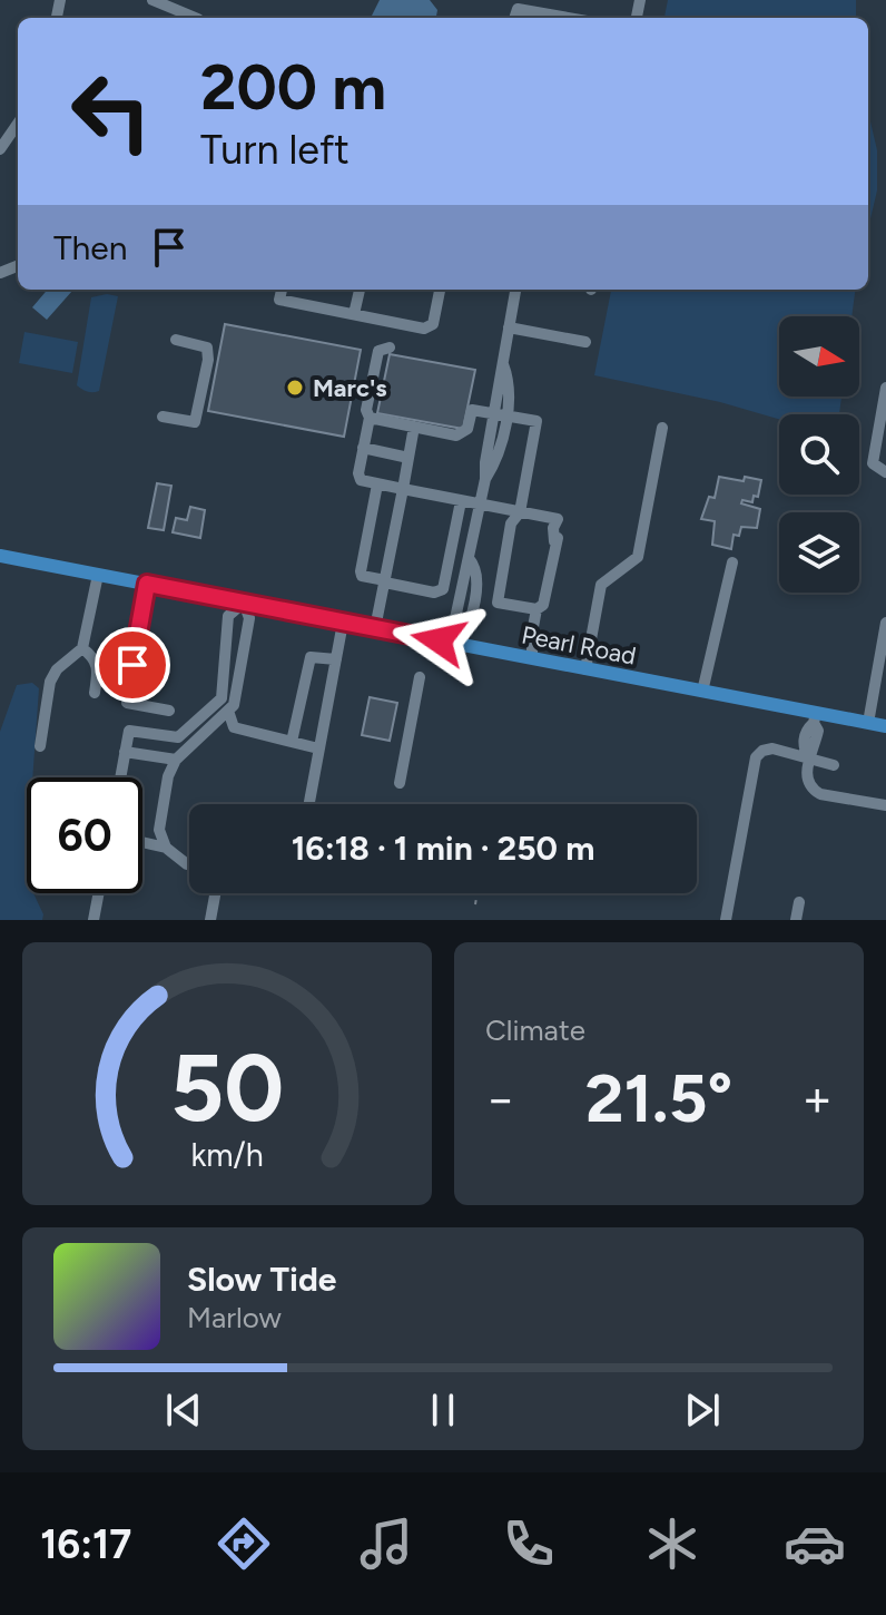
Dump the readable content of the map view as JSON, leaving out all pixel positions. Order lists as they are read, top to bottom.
{
  "streets": {
    "main road": ["Pearl Road"]
  },
  "places": ["Marc's"],
  "north": "right",
  "page": {
    "turn": ["200 m", "Turn left"],
    "then": "Then",
    "limit": "60",
    "trip": "16:18 · 1 min · 250 m",
    "tile": "Climate",
    "heat": ["−", "21.5°", "+"],
    "song": ["Slow Tide", "Marlow"],
    "tabs": "16:17",
    "gauge": ["50", "km/h"]
  }
}
